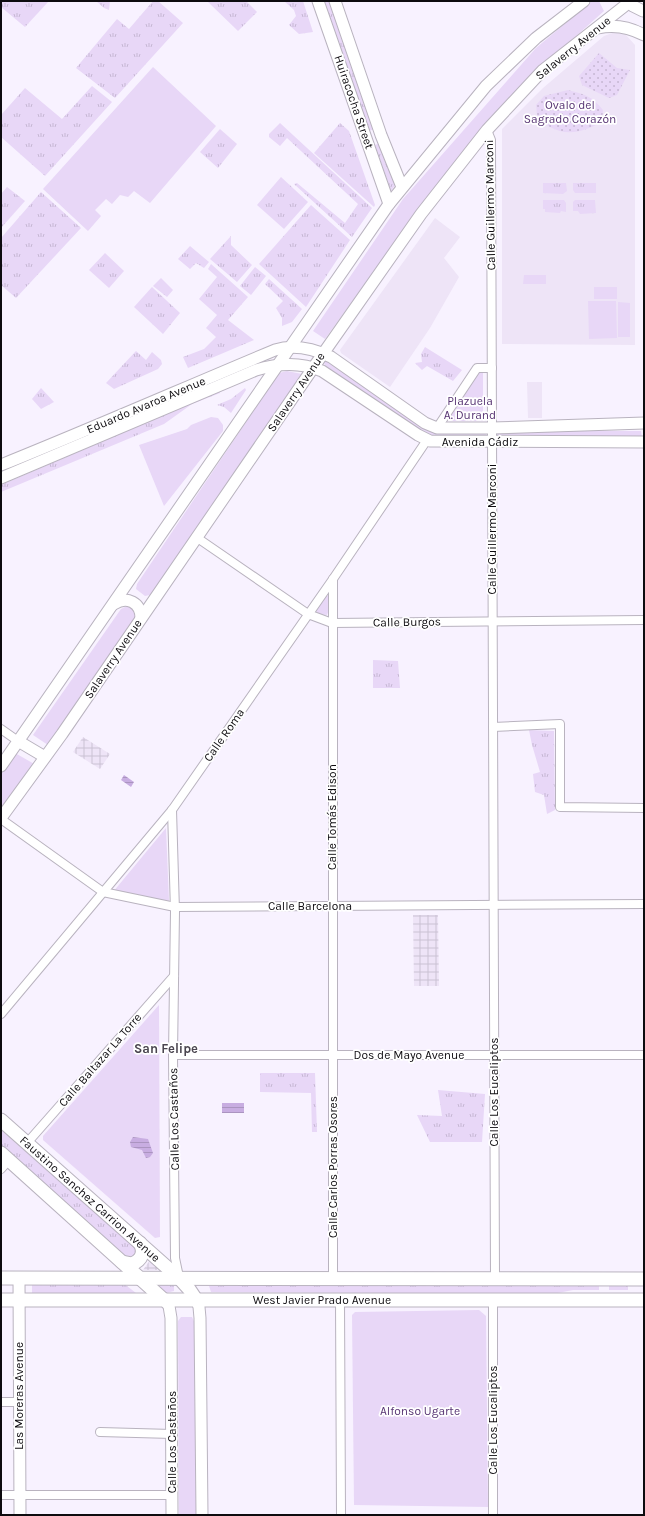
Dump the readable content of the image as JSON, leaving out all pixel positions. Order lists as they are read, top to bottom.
{
  "streets": {
    "main road": [
      "Salaverry Avenue",
      "Huiracocha Street",
      "Eduardo Avaroa Avenue",
      "Avenida Cádiz",
      "Calle Los Castaños",
      "Faustino Sanchez Carrion Avenue",
      "West Javier Prado Avenue",
      "Las Moreras Avenue"
    ],
    "street": [
      "Calle Guillermo Marconi",
      "Calle Burgos",
      "Calle Roma",
      "Calle Tomás Edison",
      "Calle Barcelona",
      "Dos de Mayo Avenue",
      "Calle Baltazar La Torre",
      "Calle Los Eucaliptos",
      "Calle Carlos Porras Osores"
    ]
  },
  "crossings": [
    ["Salaverry Avenue", "Calle Guillermo Marconi"],
    ["Salaverry Avenue", "Eduardo Avaroa Avenue"],
    ["Salaverry Avenue", "Avenida Cádiz"],
    ["Salaverry Avenue", "Calle Burgos"],
    ["Salaverry Avenue", "Calle Barcelona"],
    ["Calle Guillermo Marconi", "Avenida Cádiz"],
    ["Calle Guillermo Marconi", "Calle Burgos"],
    ["Calle Guillermo Marconi", "Calle Barcelona"],
    ["Calle Guillermo Marconi", "Calle Los Eucaliptos"],
    ["Eduardo Avaroa Avenue", "Avenida Cádiz"],
    ["Avenida Cádiz", "Calle Roma"],
    ["Calle Burgos", "Calle Roma"],
    ["Calle Burgos", "Calle Tomás Edison"],
    ["Calle Roma", "Calle Tomás Edison"],
    ["Calle Roma", "Calle Barcelona"],
    ["Calle Roma", "Calle Los Castaños"],
    ["Calle Tomás Edison", "Calle Barcelona"],
    ["Calle Tomás Edison", "Dos de Mayo Avenue"],
    ["Calle Tomás Edison", "Calle Carlos Porras Osores"],
    ["Calle Barcelona", "Calle Los Eucaliptos"],
    ["Calle Barcelona", "Calle Los Castaños"],
    ["Dos de Mayo Avenue", "Calle Los Eucaliptos"],
    ["Dos de Mayo Avenue", "Calle Los Castaños"],
    ["Dos de Mayo Avenue", "Calle Carlos Porras Osores"],
    ["Calle Baltazar La Torre", "Calle Los Castaños"],
    ["Calle Baltazar La Torre", "Faustino Sanchez Carrion Avenue"],
    ["Calle Los Eucaliptos", "West Javier Prado Avenue"],
    ["Calle Los Castaños", "Faustino Sanchez Carrion Avenue"],
    ["Calle Los Castaños", "West Javier Prado Avenue"],
    ["Calle Carlos Porras Osores", "West Javier Prado Avenue"],
    ["Faustino Sanchez Carrion Avenue", "West Javier Prado Avenue"],
    ["West Javier Prado Avenue", "Las Moreras Avenue"]
  ],
  "districts": ["San Felipe"],
  "parks": ["Ovalo del Sagrado Corazón", "Plazuela A. Durand", "Alfonso Ugarte"]
}
